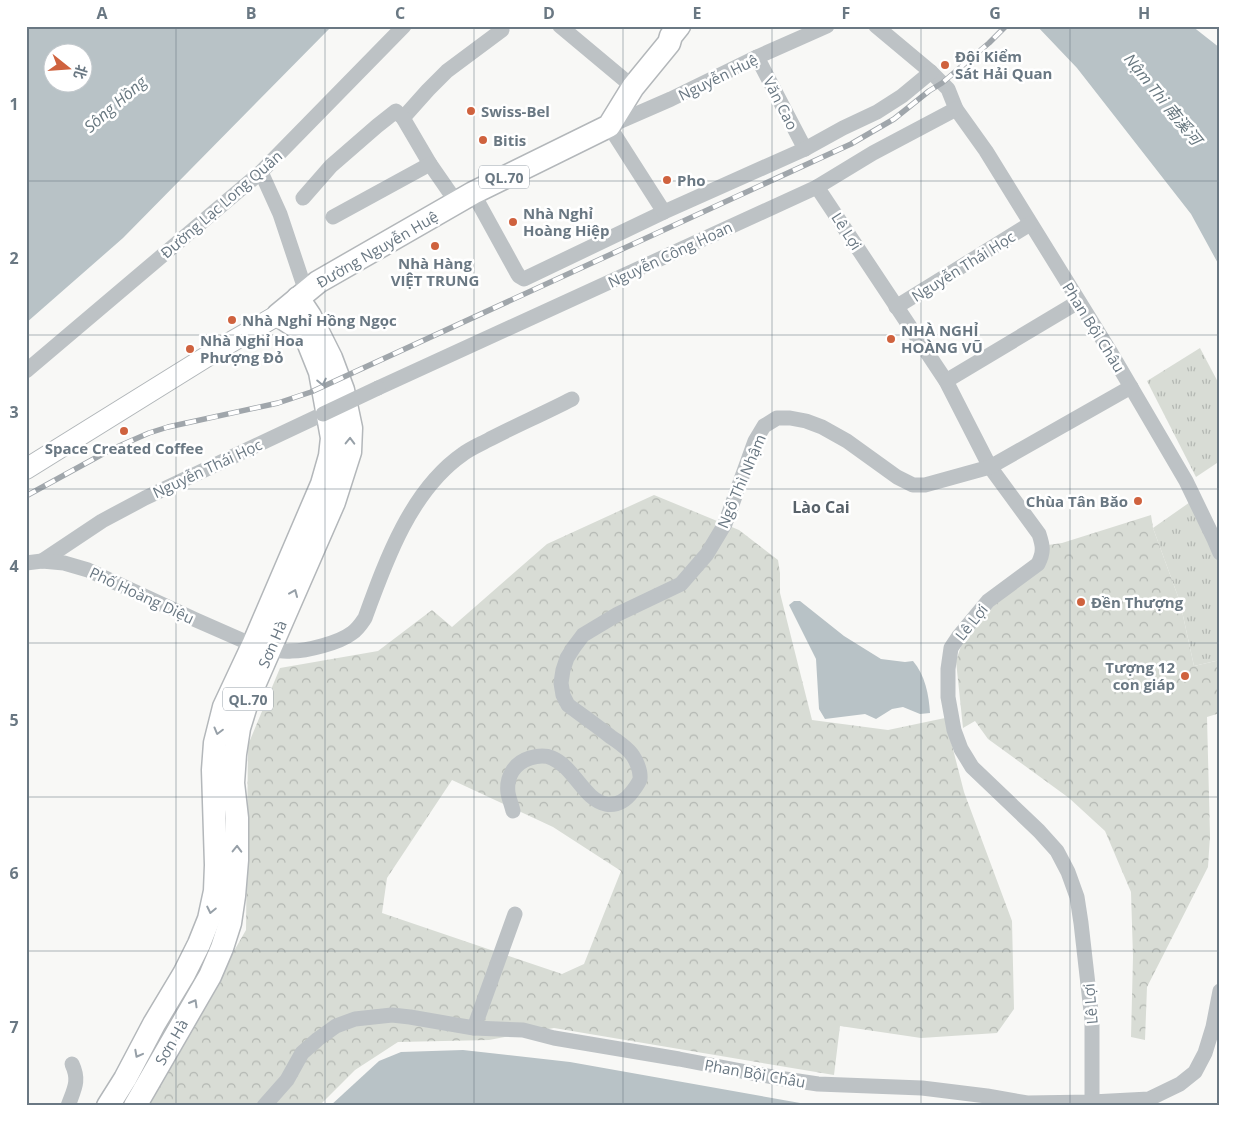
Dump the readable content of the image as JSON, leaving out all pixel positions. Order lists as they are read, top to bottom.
{
  "streets": {
    "highway": ["QL.70", "Đường Nguyễn Huệ", "Sơn Hà"],
    "street": [
      "Nguyễn Huệ",
      "Văn Cao",
      "Đường Lạc Long Quân",
      "Lê Lợi",
      "Nguyễn Công Hoan",
      "Nguyễn Thái Học",
      "Phan Bội Châu",
      "Ngô Thì Nhậm",
      "Phố Hoàng Diệu"
    ]
  },
  "crossings": [
    ["Nguyễn Huệ", "Văn Cao"],
    ["Nguyễn Huệ", "Đường Nguyễn Huệ"],
    ["Lê Lợi", "Nguyễn Công Hoan"],
    ["Lê Lợi", "Nguyễn Thái Học"],
    ["Lê Lợi", "Phan Bội Châu"],
    ["Lê Lợi", "Ngô Thì Nhậm"],
    ["Đường Nguyễn Huệ", "Sơn Hà"],
    ["Nguyễn Công Hoan", "Nguyễn Thái Học"],
    ["Nguyễn Công Hoan", "Phan Bội Châu"],
    ["Nguyễn Thái Học", "Phan Bội Châu"],
    ["Nguyễn Thái Học", "Phố Hoàng Diệu"],
    ["Phan Bội Châu", "Ngô Thì Nhậm"],
    ["Phố Hoàng Diệu", "Sơn Hà"]
  ],
  "districts": ["Lào Cai"],
  "water": ["Nậm Thi 南溪河", "Sông Hồng"],
  "places": [
    "Đội Kiểm Sát Hải Quan",
    "Swiss-Bel",
    "Bitis",
    "Pho",
    "Nhà Nghỉ Hoàng Hiệp",
    "Nhà Hàng VIỆT TRUNG",
    "Nhà Nghỉ Hồng Ngọc",
    "NHÀ NGHỈ HOÀNG VŨ",
    "Nhà Nghỉ Hoa Phượng Đỏ",
    "Space Created Coffee",
    "Chùa Tân Băo",
    "Đền Thượng",
    "Tượng 12 con giáp"
  ],
  "north": "right",
  "grid": {
    "columns": [
      "A",
      "B",
      "C",
      "D",
      "E",
      "F",
      "G",
      "H"
    ],
    "rows": [
      "1",
      "2",
      "3",
      "4",
      "5",
      "6",
      "7"
    ]
  }
}
